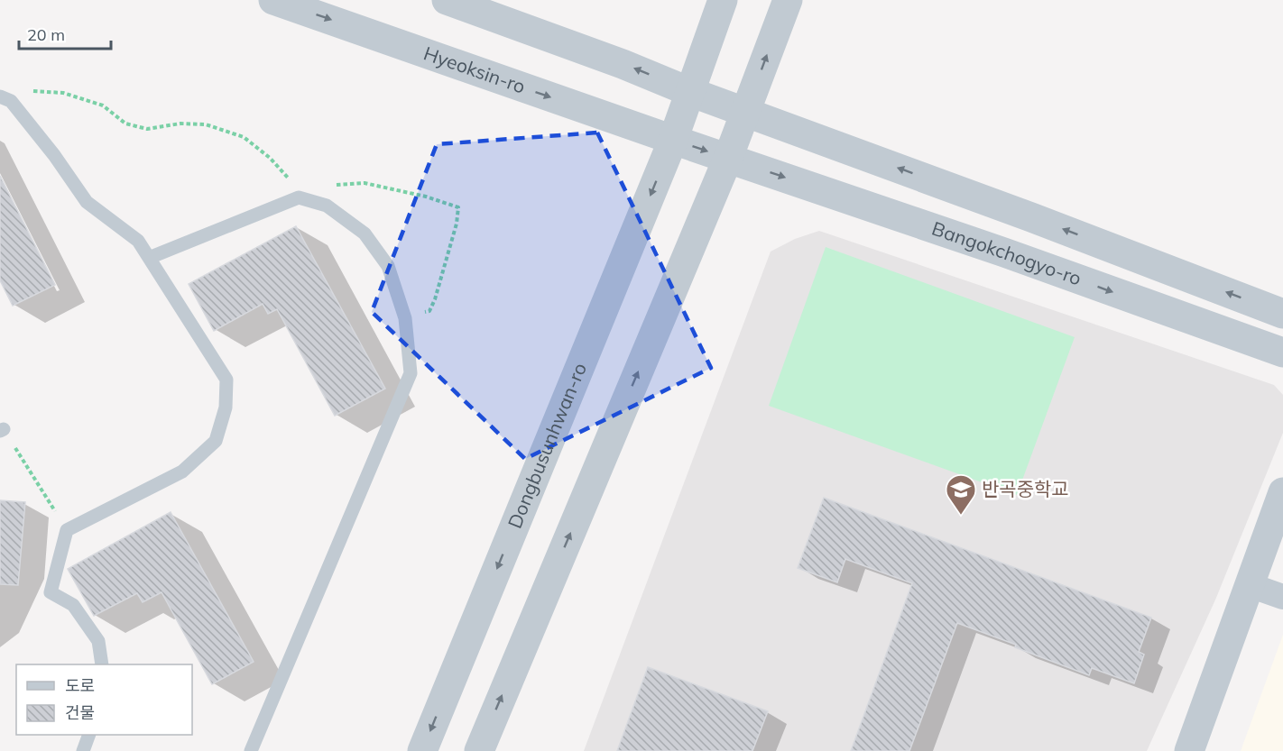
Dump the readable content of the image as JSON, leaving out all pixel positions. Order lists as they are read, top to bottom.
{
  "streets": {
    "street": ["Hyeoksin-ro", "Bangokchogyo-ro", "Dongbusunhwan-ro"]
  },
  "crossings": [
    ["Hyeoksin-ro", "Bangokchogyo-ro"],
    ["Hyeoksin-ro", "Dongbusunhwan-ro"]
  ],
  "places": {
    "school or university": ["반곡중학교"]
  },
  "legend": ["도로", "건물"],
  "scale_bar": "20 m"
}
